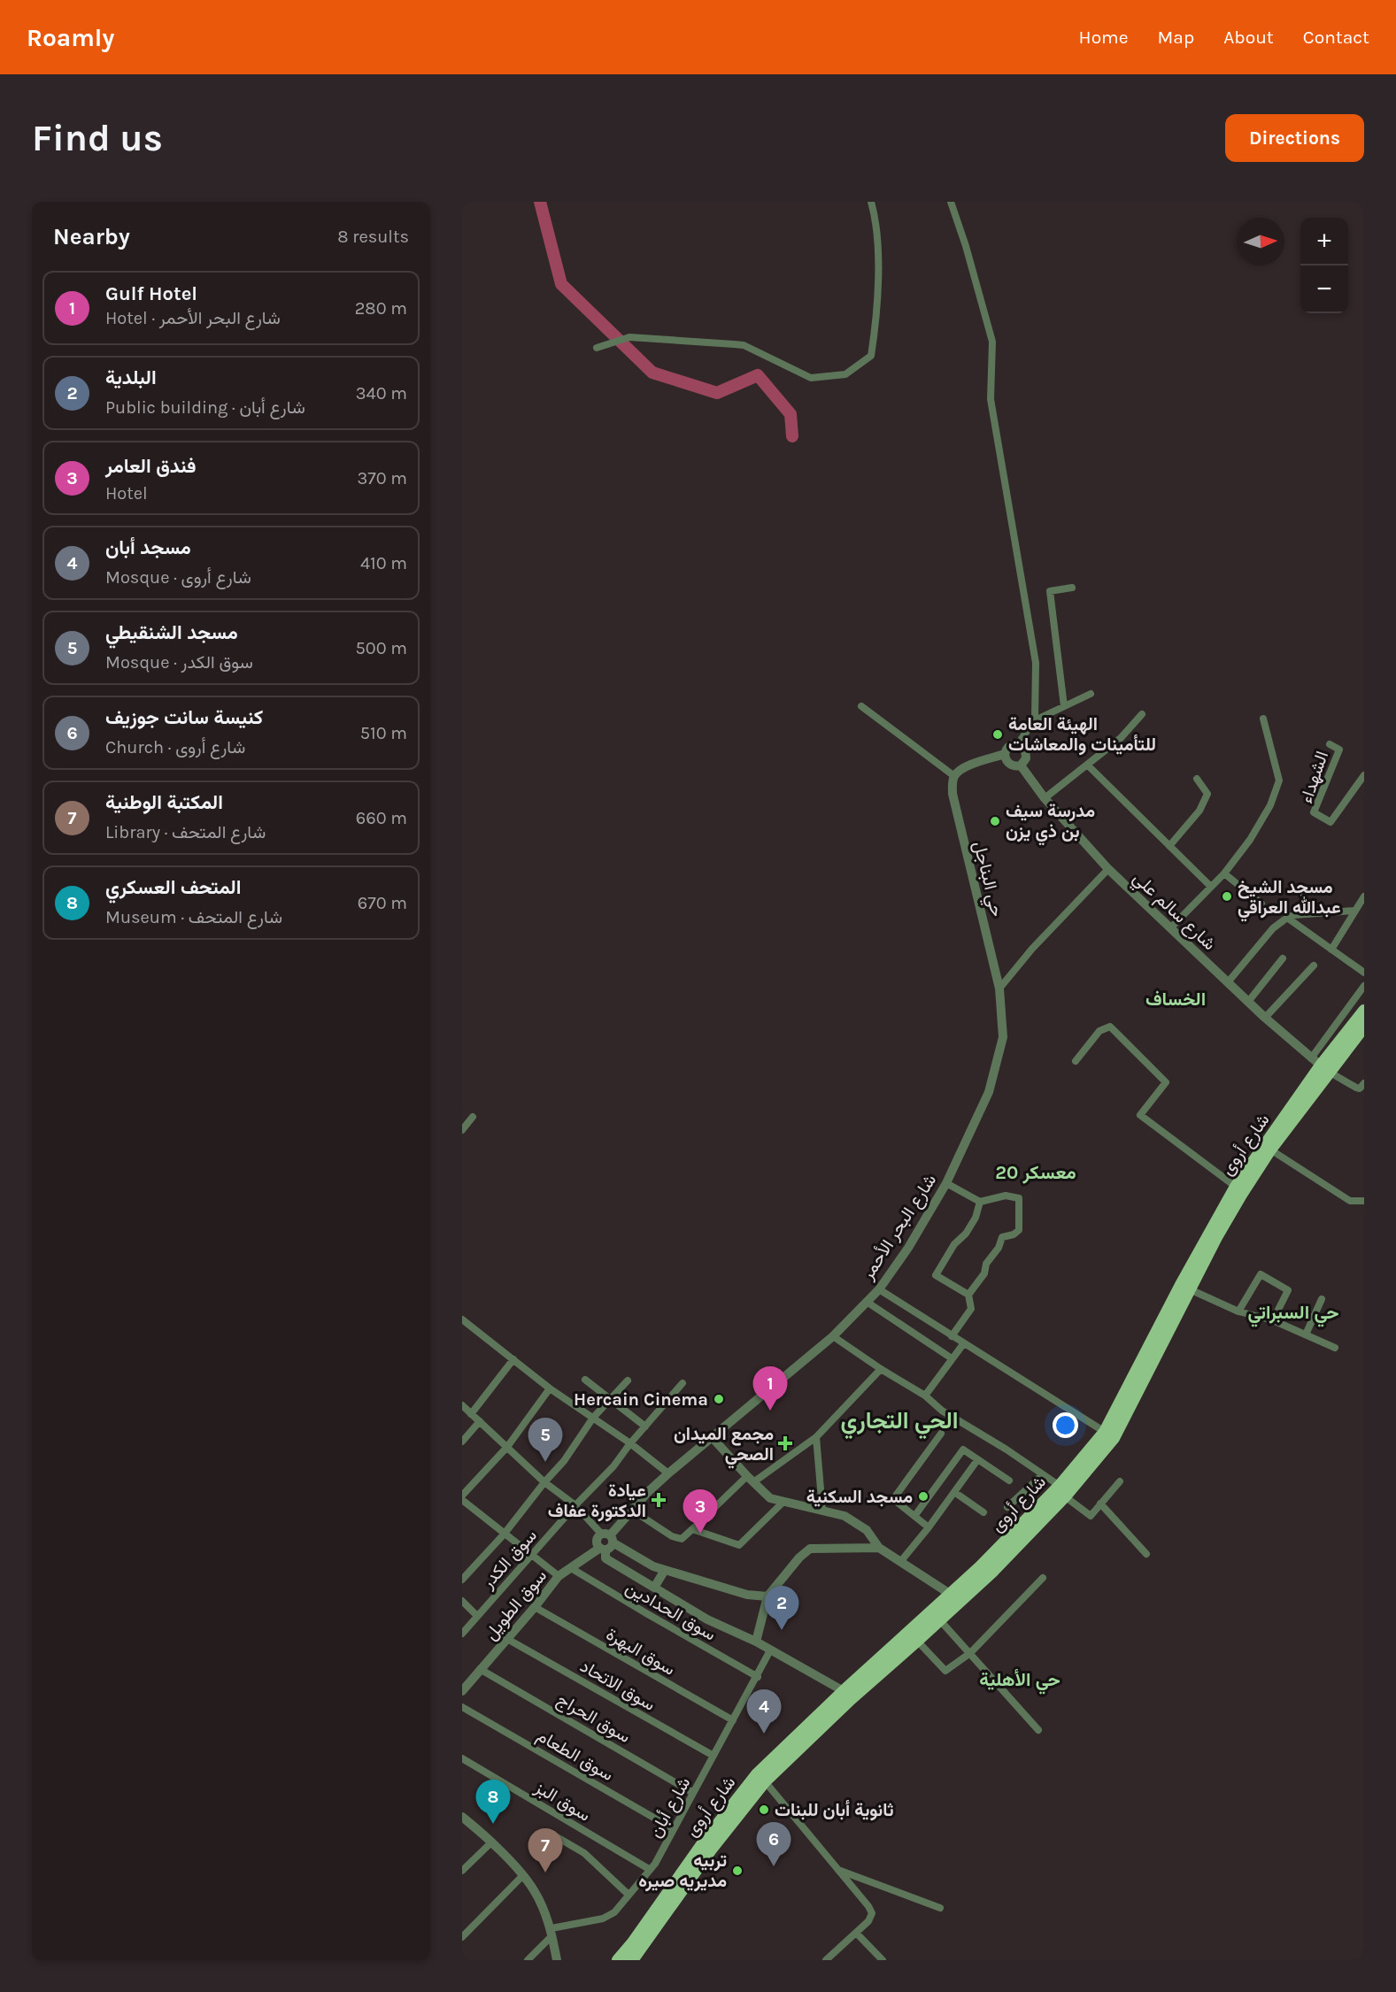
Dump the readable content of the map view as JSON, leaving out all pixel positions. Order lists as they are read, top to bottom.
{
  "streets": {
    "main road": ["شارع أروى"],
    "street": [
      "الشهداء",
      "حي البناجل",
      "شارع سالم علي",
      "شارع البحر الأحمر",
      "سوق الكدر",
      "سوق الطويل",
      "سوق الحدادين",
      "سوق البهرة",
      "سوق الاتحاد",
      "سوق الحراج",
      "سوق الطعام",
      "سوق البز",
      "شارع أبان"
    ]
  },
  "crossings": [
    ["حي البناجل", "شارع البحر الأحمر"],
    ["شارع سالم علي", "شارع أروى"],
    ["شارع البحر الأحمر", "سوق الطويل"],
    ["سوق الطويل", "سوق الحدادين"],
    ["سوق الطويل", "سوق البهرة"],
    ["سوق الطويل", "سوق الاتحاد"],
    ["سوق الطويل", "سوق الحراج"],
    ["سوق الحدادين", "شارع أبان"],
    ["سوق البهرة", "شارع أبان"],
    ["سوق الاتحاد", "شارع أبان"],
    ["سوق الحراج", "شارع أبان"],
    ["سوق الطعام", "شارع أبان"],
    ["سوق البز", "شارع أبان"]
  ],
  "districts": [
    "الخساف",
    "معسكر 20",
    "حي السبراتي",
    "الحي التجاري",
    "حي الأهلية"
  ],
  "places": {
    "other": [
      "الهيئة العامة للتأمينات والمعاشات",
      "مدرسة سيف بن ذي يزن",
      "مسجد الشيخ عبدالله العراقي",
      "Hercain Cinema",
      "مسجد السكنية",
      "ثانوية أبان للبنات",
      "تربيه مديريه صيره"
    ],
    "health": ["مجمع الميدان الصحي", "عيادة الدكتورة عفاف"]
  },
  "north": "right",
  "page": {
    "header": "Roamly",
    "nav": [
      "Home",
      "Map",
      "About",
      "Contact"
    ],
    "buttons": "Directions",
    "title": "Find us",
    "heading": ["Nearby", "8 results"],
    "map_buttons": ["+", "−"],
    "list": [
      {
        "mark": "1",
        "name": "Gulf Hotel",
        "note": "Hotel · شارع البحر الأحمر",
        "value": "280 m"
      },
      {
        "mark": "2",
        "name": "البلدية",
        "note": "Public building · شارع أبان",
        "value": "340 m"
      },
      {
        "mark": "3",
        "name": "فندق العامر",
        "note": "Hotel",
        "value": "370 m"
      },
      {
        "mark": "4",
        "name": "مسجد أبان",
        "note": "Mosque · شارع أروى",
        "value": "410 m"
      },
      {
        "mark": "5",
        "name": "مسجد الشنقيطي",
        "note": "Mosque · سوق الكدر",
        "value": "500 m"
      },
      {
        "mark": "6",
        "name": "كنيسة سانت جوزيف",
        "note": "Church · شارع أروى",
        "value": "510 m"
      },
      {
        "mark": "7",
        "name": "المكتبة الوطنية",
        "note": "Library · شارع المتحف",
        "value": "660 m"
      },
      {
        "mark": "8",
        "name": "المتحف العسكري",
        "note": "Museum · شارع المتحف",
        "value": "670 m"
      }
    ],
    "pins": [
      "1",
      "5",
      "3",
      "2",
      "4",
      "8",
      "6",
      "7"
    ]
  }
}
